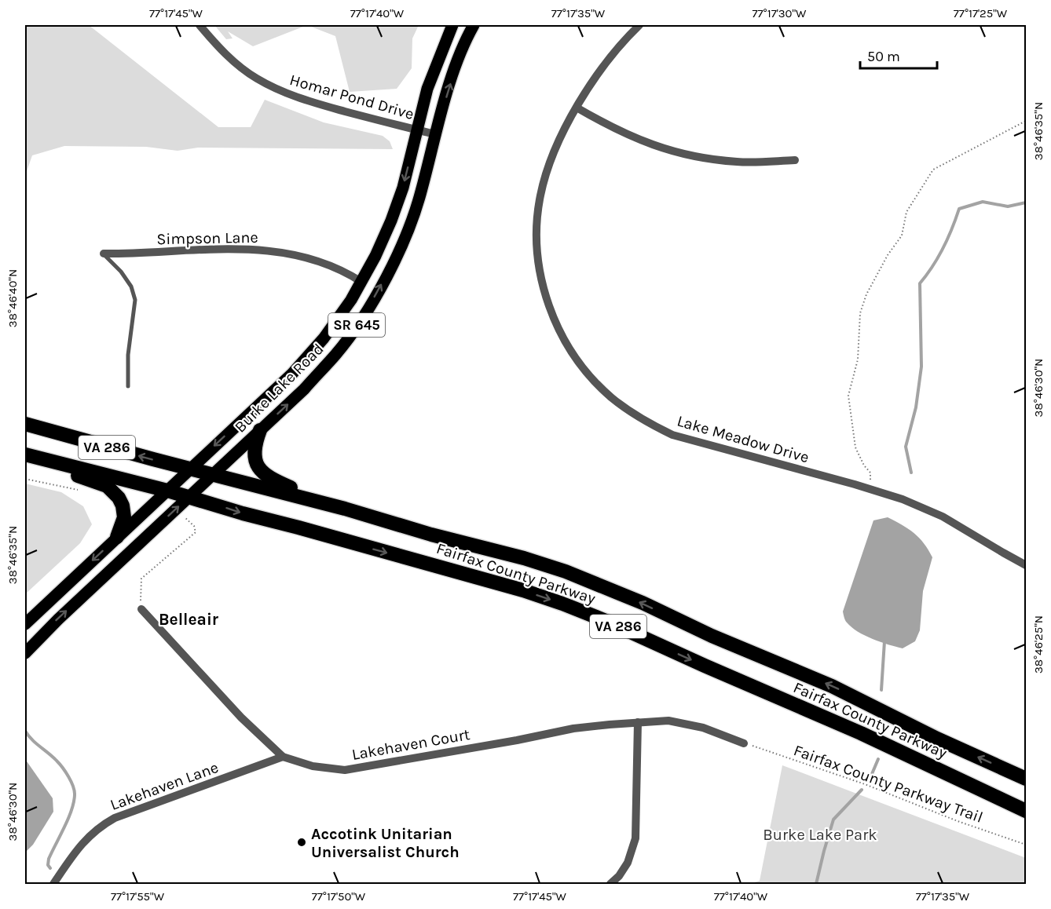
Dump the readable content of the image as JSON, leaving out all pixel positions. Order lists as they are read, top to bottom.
{
  "streets": {
    "highway": ["VA 286", "Fairfax County Parkway"],
    "main road": ["SR 645", "Burke Lake Road"],
    "street": [
      "Homar Pond Drive",
      "Simpson Lane",
      "Lake Meadow Drive",
      "Lakehaven Court",
      "Lakehaven Lane"
    ],
    "path": ["Fairfax County Parkway Trail"]
  },
  "crossings": [
    ["Homar Pond Drive", "Burke Lake Road"],
    ["Simpson Lane", "Burke Lake Road"],
    ["Burke Lake Road", "Fairfax County Parkway"],
    ["Lakehaven Court", "Fairfax County Parkway Trail"],
    ["Lakehaven Court", "Lakehaven Lane"]
  ],
  "districts": ["Belleair"],
  "parks": ["Burke Lake Park"],
  "places": ["Accotink Unitarian Universalist Church"],
  "scale_bar": "50 m",
  "coordinates": [
    "77°17'45\"W",
    "77°17'40\"W",
    "77°17'35\"W",
    "77°17'30\"W",
    "77°17'25\"W",
    "38°46'35\"N",
    "38°46'40\"N",
    "38°46'30\"N",
    "38°46'25\"N",
    "77°17'55\"W",
    "77°17'50\"W"
  ]
}
